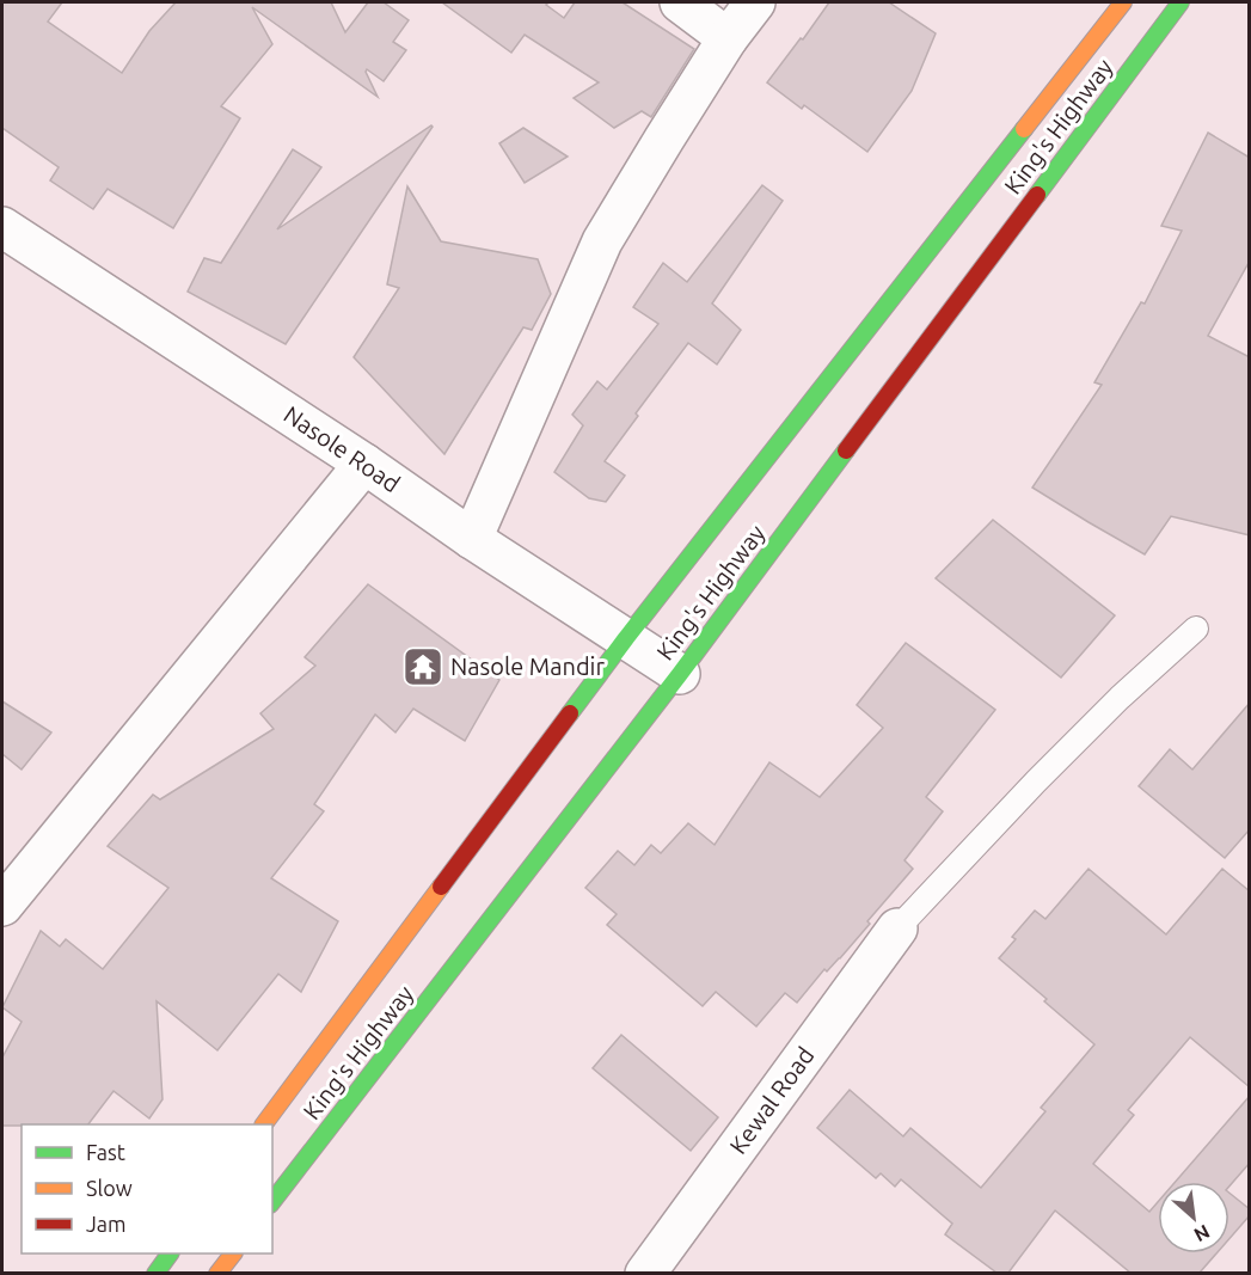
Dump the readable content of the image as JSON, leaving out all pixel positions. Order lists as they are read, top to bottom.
{
  "streets": {
    "highway": ["King's Highway"],
    "street": ["Nasole Road", "Kewal Road"]
  },
  "crossings": [
    ["King's Highway", "Nasole Road"]
  ],
  "places": {
    "temple": ["Nasole Mandir"]
  },
  "legend": ["Fast", "Slow", "Jam"],
  "north": "bottom right"
}
